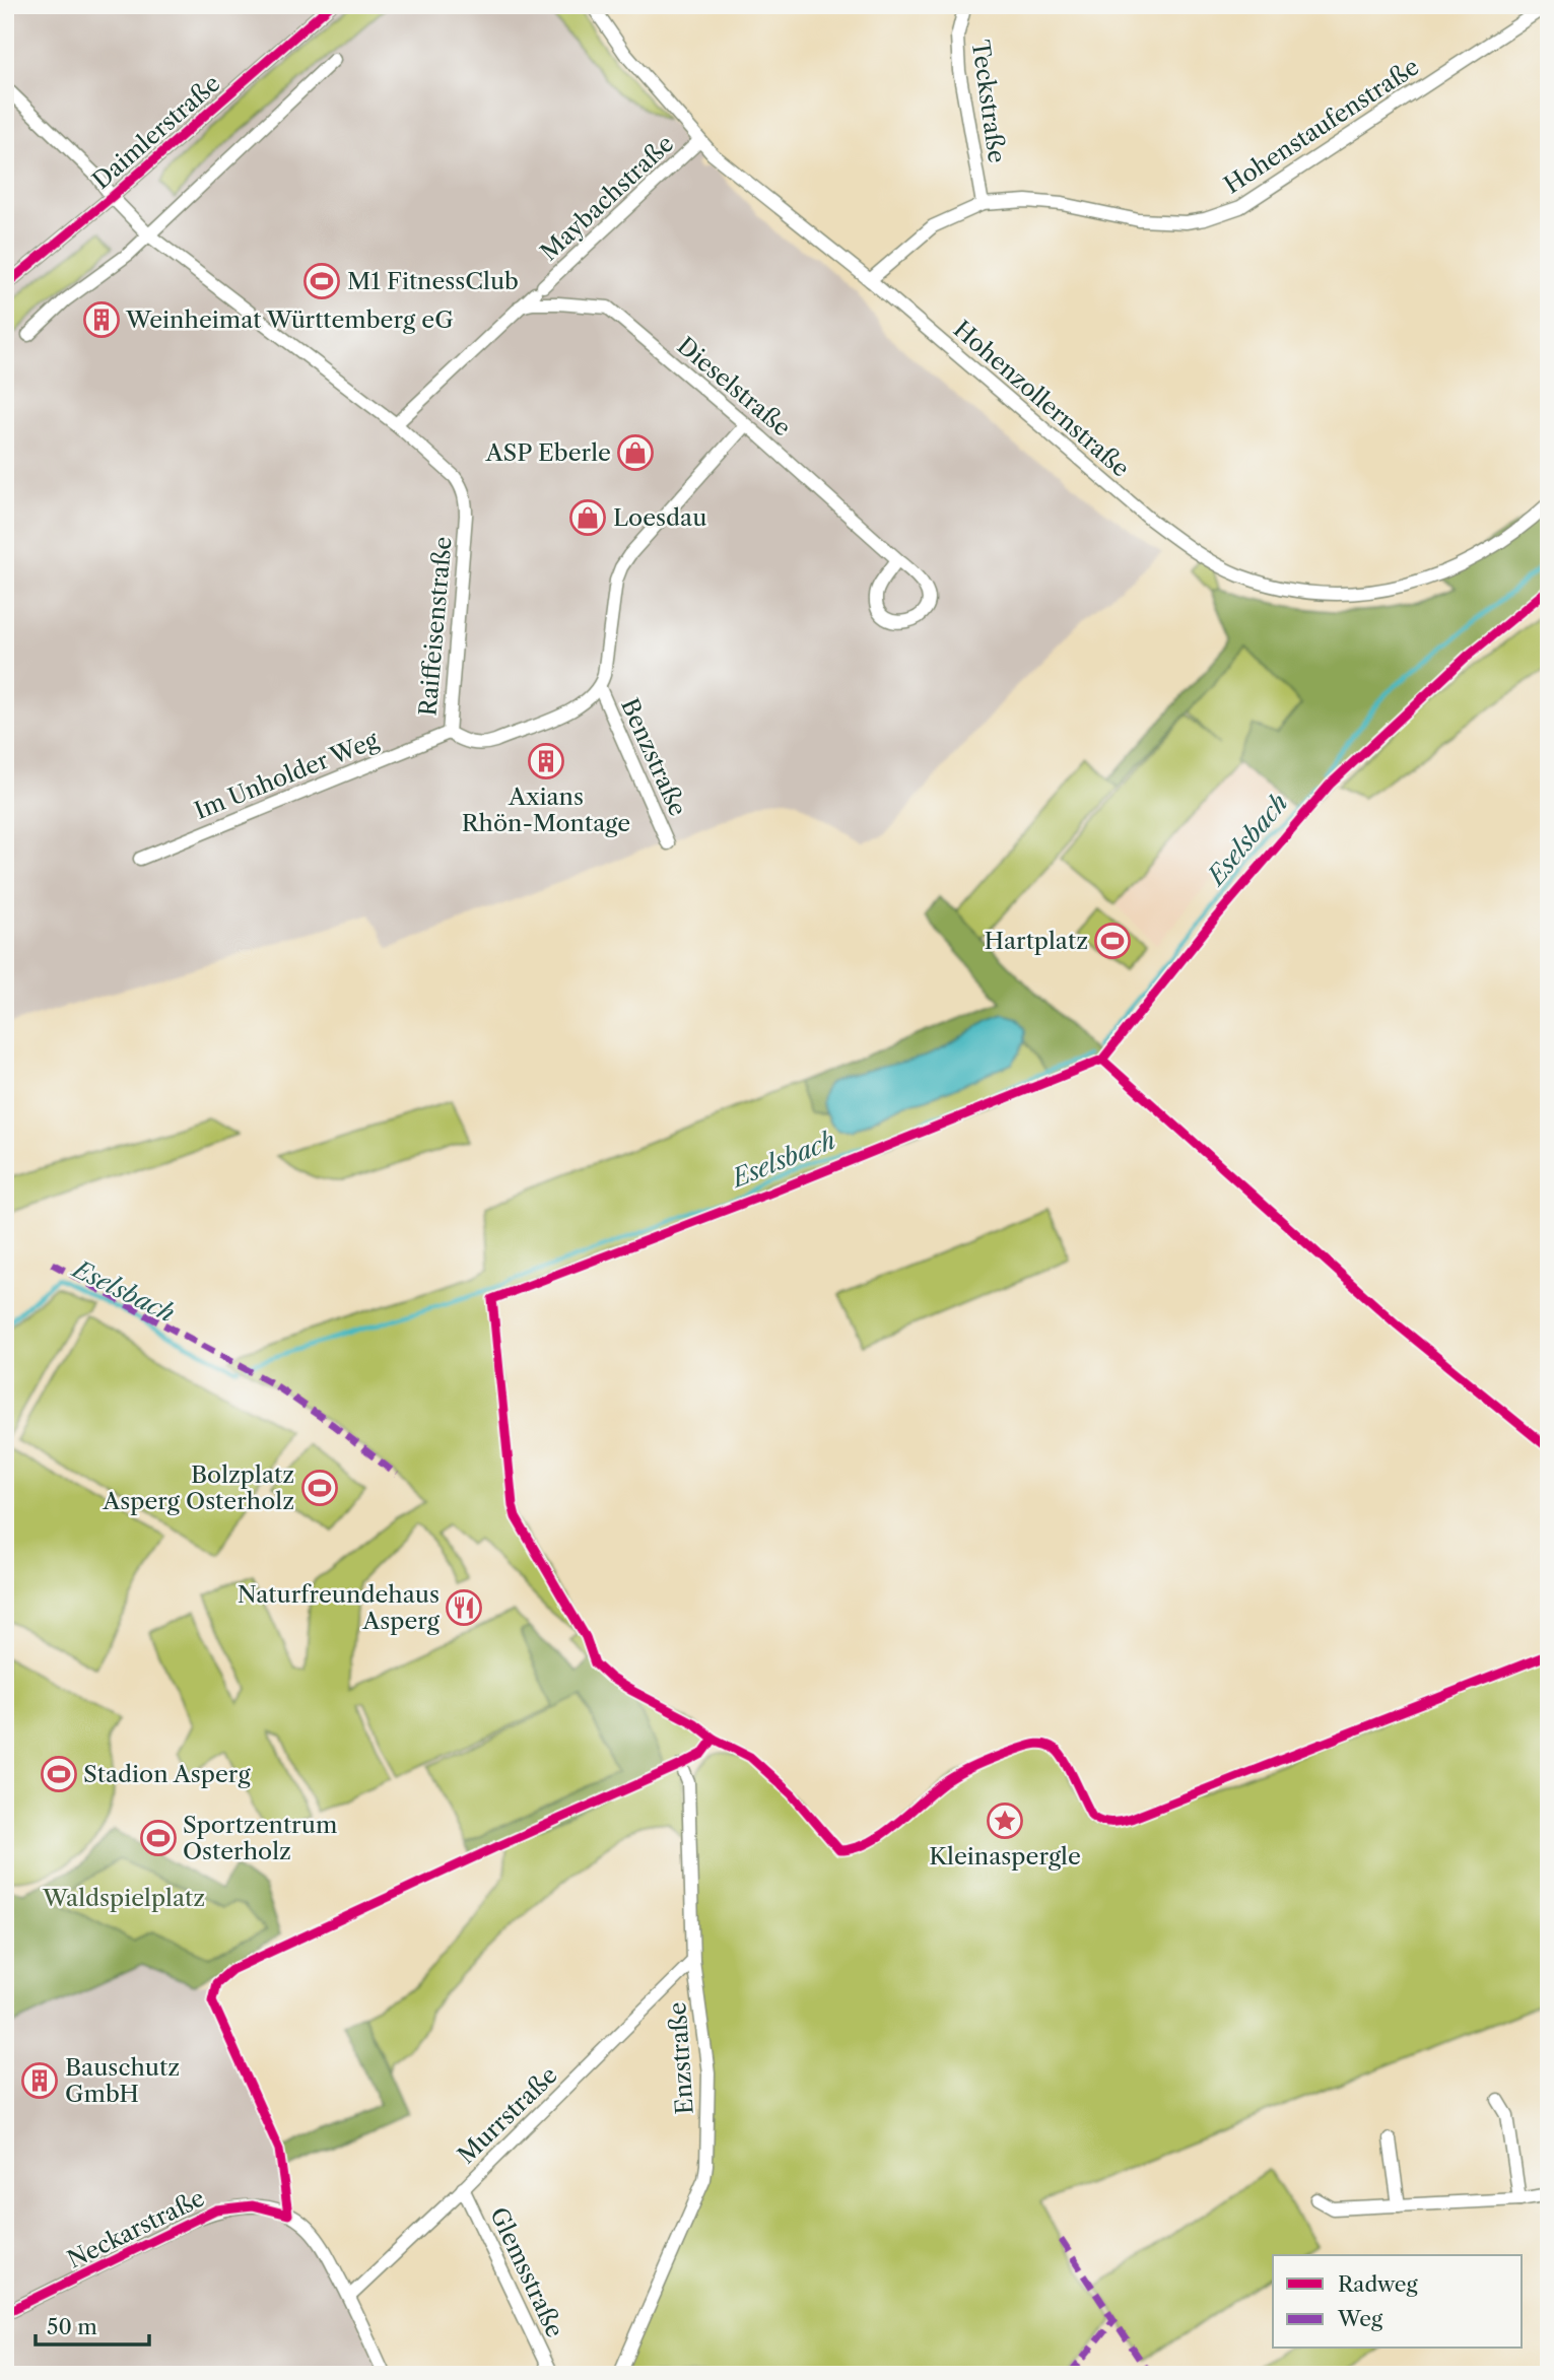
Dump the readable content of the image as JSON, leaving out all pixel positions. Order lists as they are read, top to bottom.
{
  "streets": {
    "street": [
      "Teckstraße",
      "Hohenstaufenstraße",
      "Daimlerstraße",
      "Maybachstraße",
      "Dieselstraße",
      "Hohenzollernstraße",
      "Raiffeisenstraße",
      "Benzstraße",
      "Im Unholder Weg",
      "Enzstraße",
      "Murrstraße",
      "Neckarstraße",
      "Glemsstraße"
    ]
  },
  "crossings": [
    ["Teckstraße", "Hohenstaufenstraße"],
    ["Hohenstaufenstraße", "Hohenzollernstraße"],
    ["Daimlerstraße", "Raiffeisenstraße"],
    ["Maybachstraße", "Dieselstraße"],
    ["Maybachstraße", "Hohenzollernstraße"],
    ["Maybachstraße", "Raiffeisenstraße"],
    ["Raiffeisenstraße", "Benzstraße"],
    ["Raiffeisenstraße", "Im Unholder Weg"],
    ["Enzstraße", "Murrstraße"],
    ["Murrstraße", "Neckarstraße"],
    ["Murrstraße", "Glemsstraße"]
  ],
  "water": ["Eselsbach"],
  "parks": ["Waldspielplatz"],
  "places": {
    "sports": [
      "M1 FitnessClub",
      "Hartplatz",
      "Bolzplatz Asperg Osterholz",
      "Stadion Asperg",
      "Sportzentrum Osterholz"
    ],
    "building": ["Weinheimat Württemberg eG", "Axians Rhön-Montage", "Bauschutz GmbH"],
    "shop": ["ASP Eberle", "Loesdau"],
    "restaurant": ["Naturfreundehaus Asperg"],
    "place": ["Kleinaspergle"]
  },
  "legend": ["Radweg", "Weg"],
  "scale_bar": "50 m"
}
